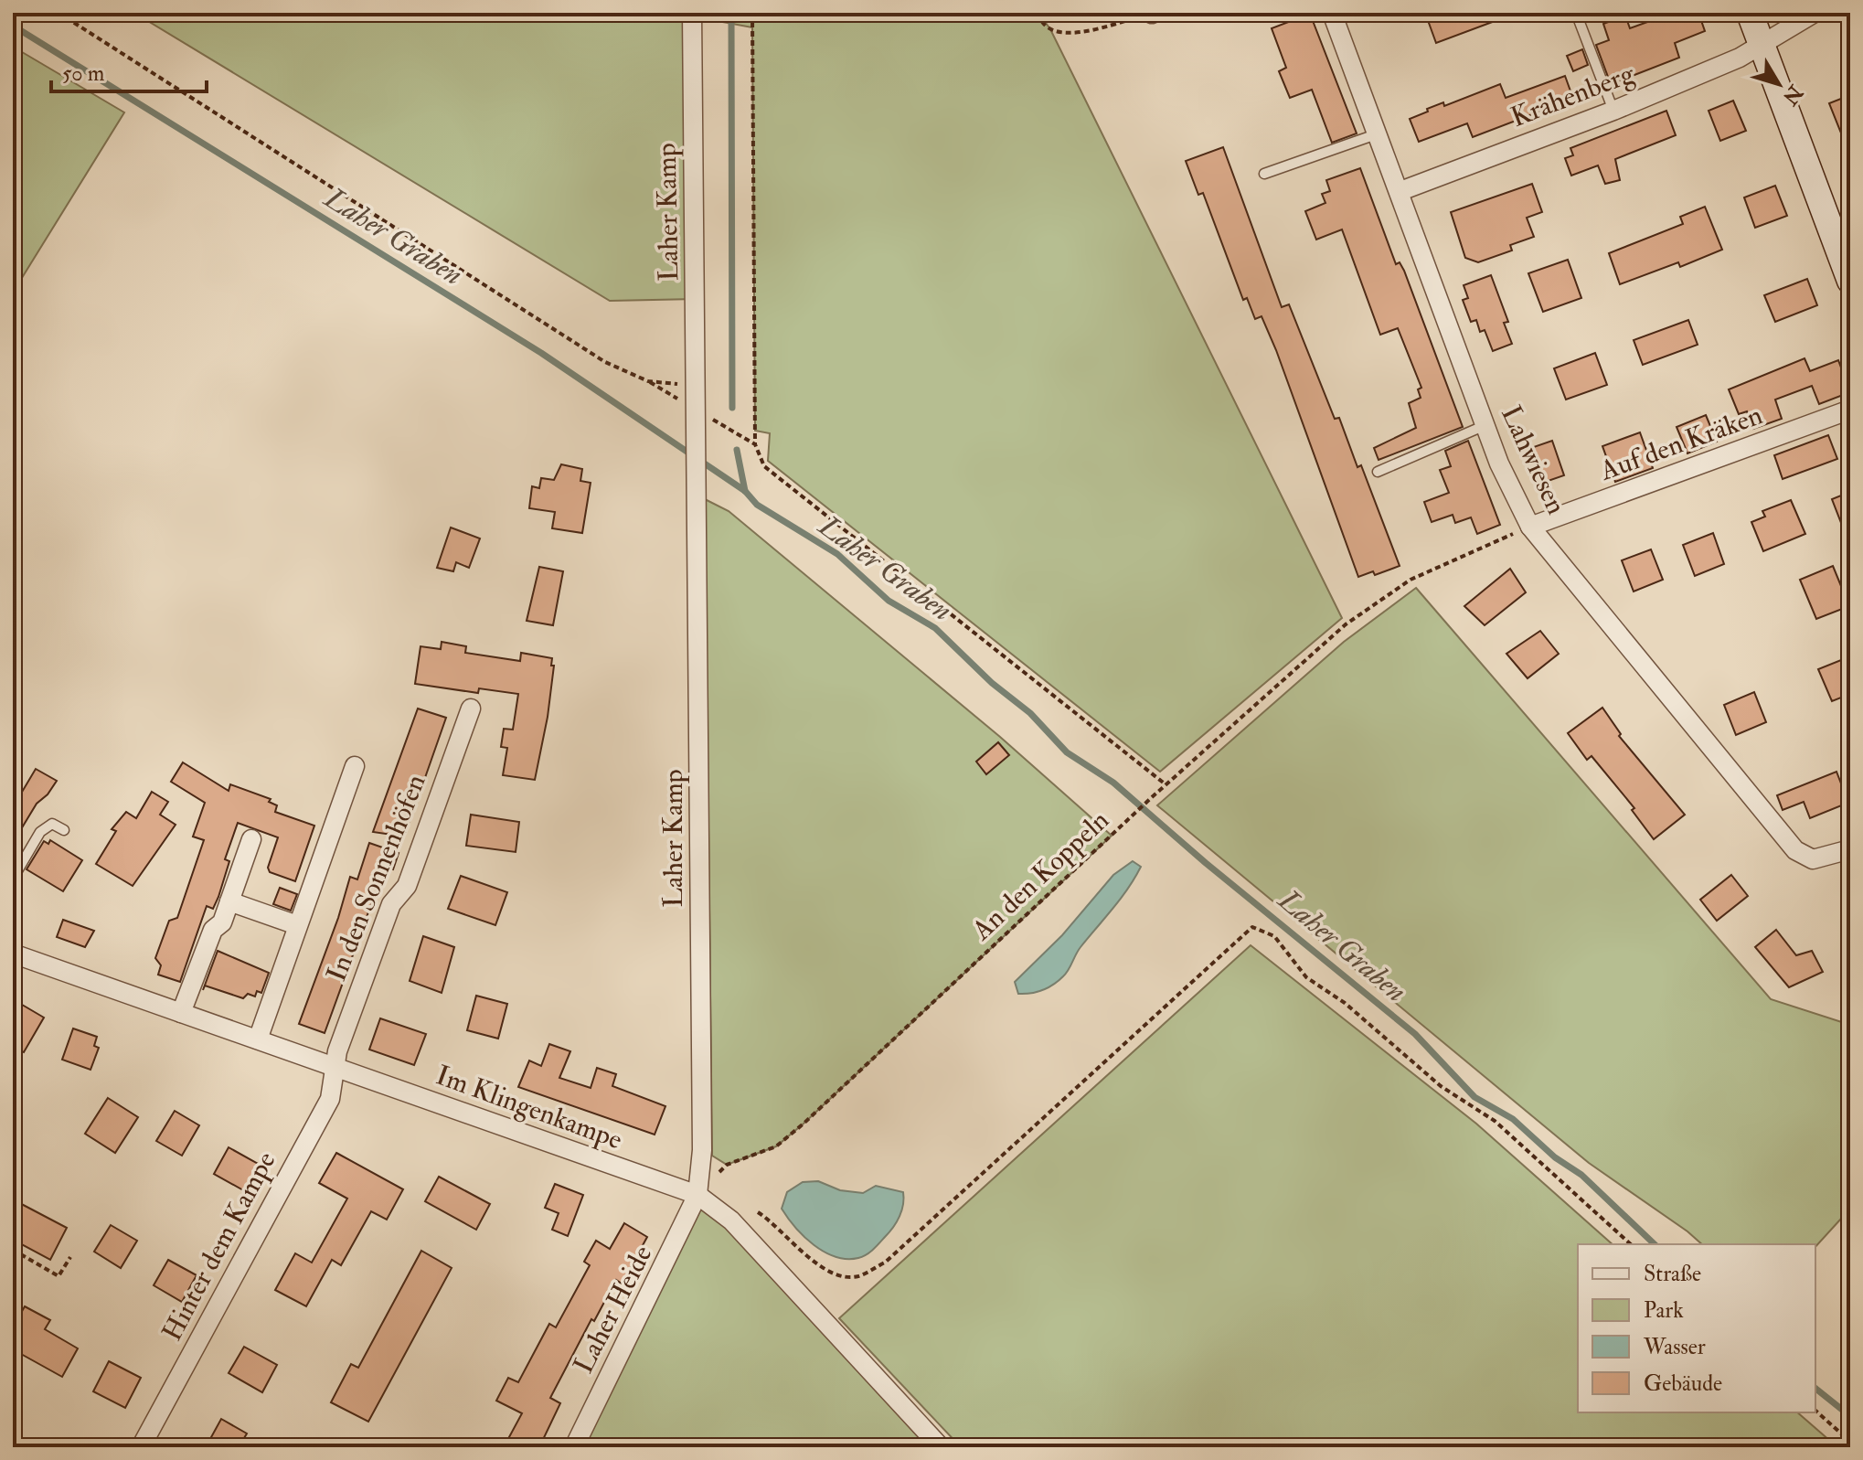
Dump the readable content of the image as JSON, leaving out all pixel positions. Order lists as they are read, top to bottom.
{
  "streets": {
    "street": [
      "Krähenberg",
      "Laher Kamp",
      "Auf den Kräken",
      "Lahwiesen",
      "In den Sonnenhöfen",
      "Im Klingenkampe",
      "Hinter dem Kampe",
      "Laher Heide"
    ],
    "path": ["An den Koppeln"]
  },
  "crossings": [
    ["Krähenberg", "Lahwiesen"],
    ["Laher Kamp", "An den Koppeln"],
    ["Laher Kamp", "Im Klingenkampe"],
    ["Laher Kamp", "Laher Heide"],
    ["Auf den Kräken", "Lahwiesen"],
    ["Auf den Kräken", "An den Koppeln"],
    ["Lahwiesen", "An den Koppeln"],
    ["An den Koppeln", "Im Klingenkampe"],
    ["An den Koppeln", "Laher Heide"],
    ["In den Sonnenhöfen", "Im Klingenkampe"],
    ["In den Sonnenhöfen", "Hinter dem Kampe"],
    ["Im Klingenkampe", "Hinter dem Kampe"],
    ["Im Klingenkampe", "Laher Heide"]
  ],
  "water": ["Laher Graben"],
  "legend": [
    "Straße",
    "Park",
    "Wasser",
    "Gebäude"
  ],
  "scale_bar": "50 m",
  "north": "bottom right"
}
